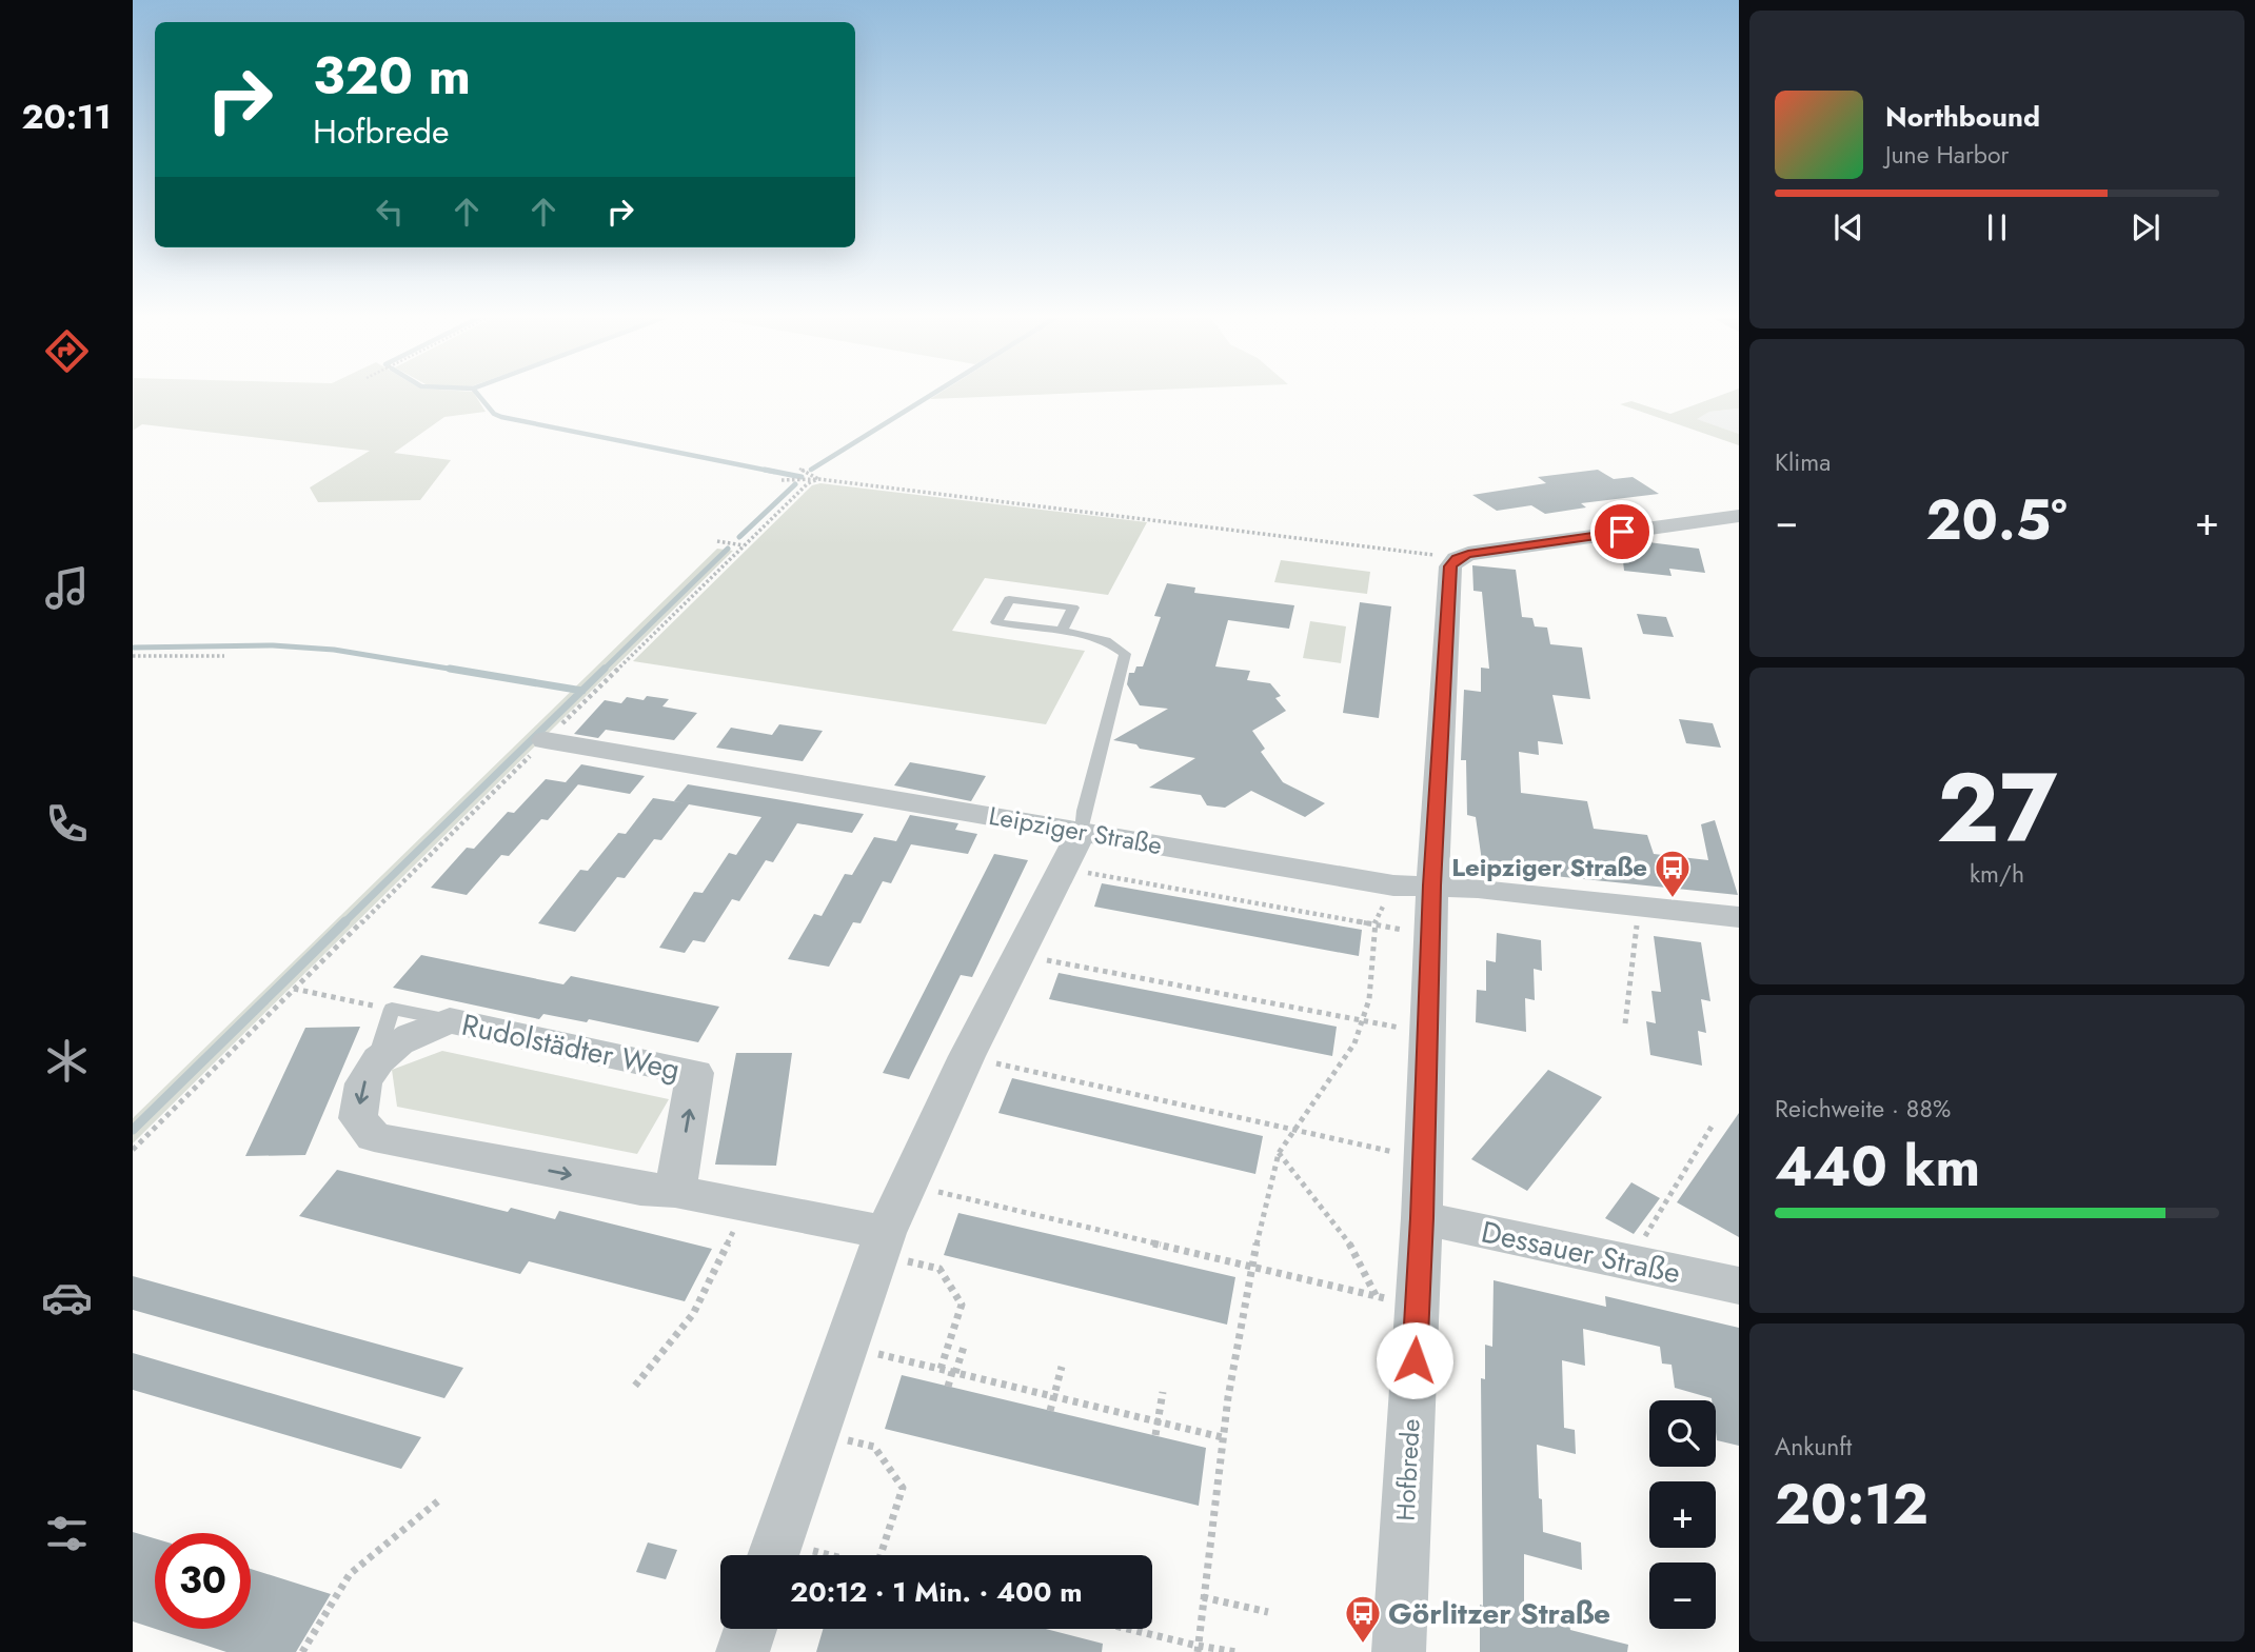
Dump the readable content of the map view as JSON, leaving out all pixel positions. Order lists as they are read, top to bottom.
{
  "streets": {
    "street": [
      "Leipziger Straße",
      "Rudolstädter Weg",
      "Dessauer Straße",
      "Hofbrede"
    ]
  },
  "crossings": [
    ["Leipziger Straße", "Hofbrede"],
    ["Dessauer Straße", "Hofbrede"]
  ],
  "places": {
    "bus stop": ["Leipziger Straße", "Görlitzer Straße"]
  },
  "page": {
    "tabs": "20:11",
    "turn": ["320 m", "Hofbrede"],
    "song": ["Northbound", "June Harbor"],
    "tile": [
      "Klima",
      ["27", "km/h"],
      ["Reichweite · 88%", "440 km"],
      ["Ankunft", "20:12"]
    ],
    "heat": ["−", "20.5°", "+"],
    "map_buttons": ["+", "−"],
    "limit": "30",
    "trip": "20:12 · 1 Min. · 400 m"
  }
}
